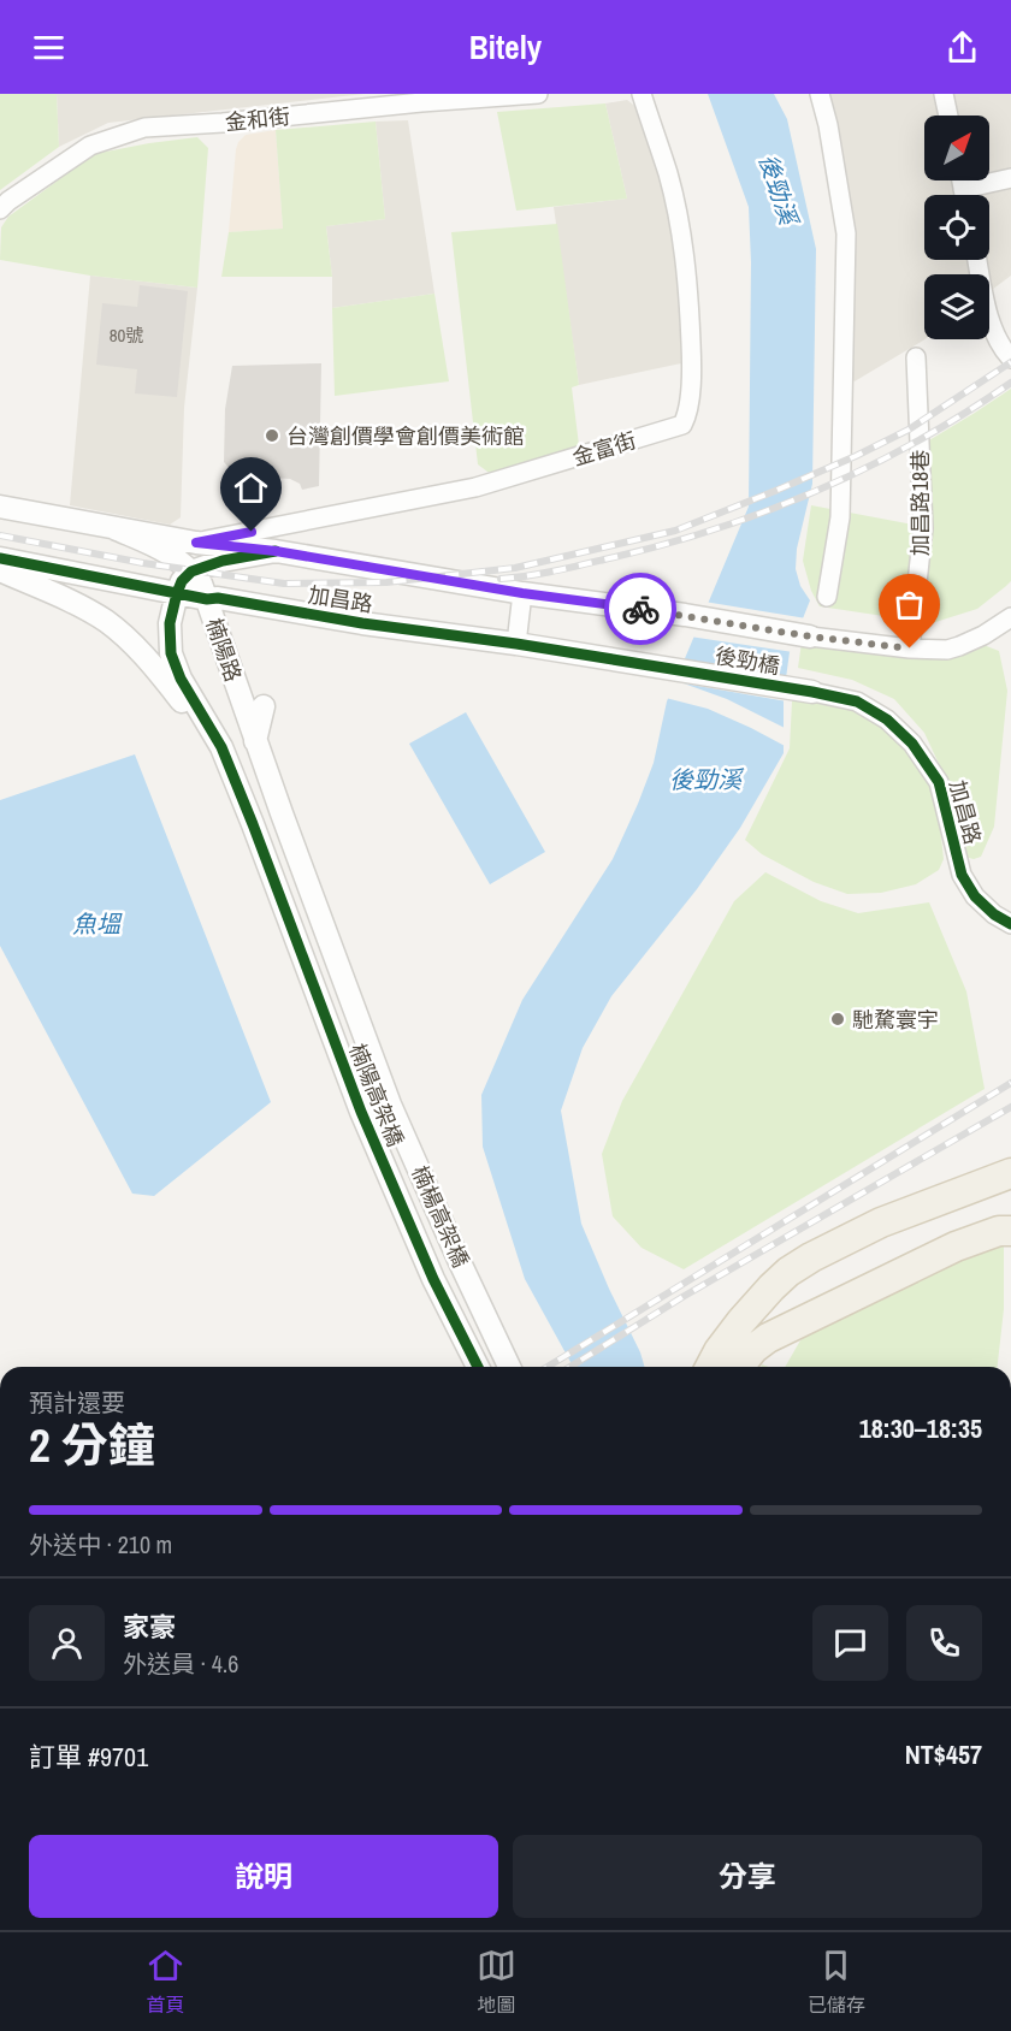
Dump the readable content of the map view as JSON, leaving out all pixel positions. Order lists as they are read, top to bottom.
{
  "streets": {
    "street": [
      "金和街",
      "金富街",
      "加昌路18巷",
      "加昌路",
      "楠陽路",
      "後勁橋",
      "楠陽高架橋",
      "楠楊高架橋"
    ]
  },
  "crossings": [
    ["金富街", "加昌路"],
    ["加昌路", "楠陽路"],
    ["加昌路", "後勁橋"],
    ["楠陽路", "楠楊高架橋"]
  ],
  "water": ["後勁溪", "魚塭"],
  "places": ["台灣創價學會創價美術館", "馳騖寰宇"],
  "house_numbers": ["80號"],
  "north": "top right",
  "page": {
    "header": "Bitely",
    "heading": ["2 分鐘", "預計還要", "18:30–18:35"],
    "panel": [
      "家豪",
      "外送員 · 4.6",
      "訂單 #9701",
      "NT$457"
    ],
    "bar": "外送中 · 210 m",
    "buttons": ["說明", "分享"],
    "tabs": ["首頁", "地圖", "已儲存"]
  }
}
